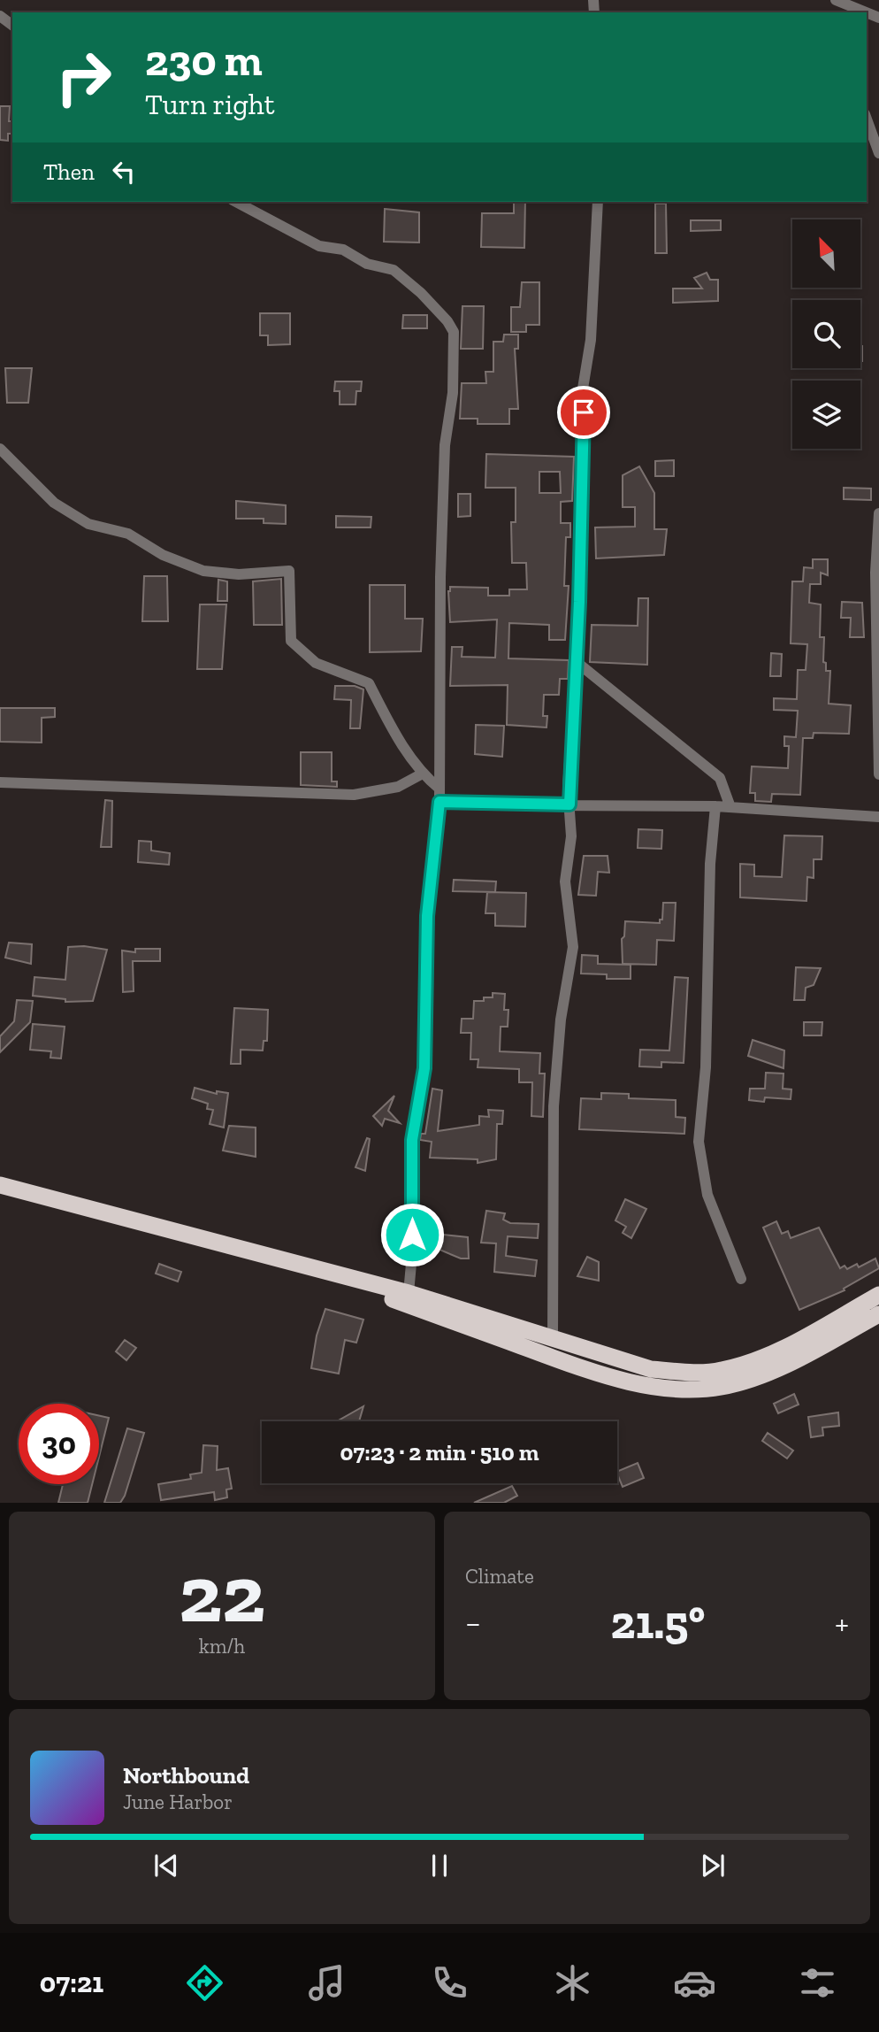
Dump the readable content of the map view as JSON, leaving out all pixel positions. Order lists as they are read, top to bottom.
{
  "north": "top left",
  "page": {
    "turn": ["230 m", "Turn right"],
    "then": "Then",
    "limit": "30",
    "trip": "07:23 · 2 min · 510 m",
    "tile": [
      ["22", "km/h"],
      "Climate"
    ],
    "heat": ["−", "21.5°", "+"],
    "song": ["Northbound", "June Harbor"],
    "tabs": "07:21"
  }
}
